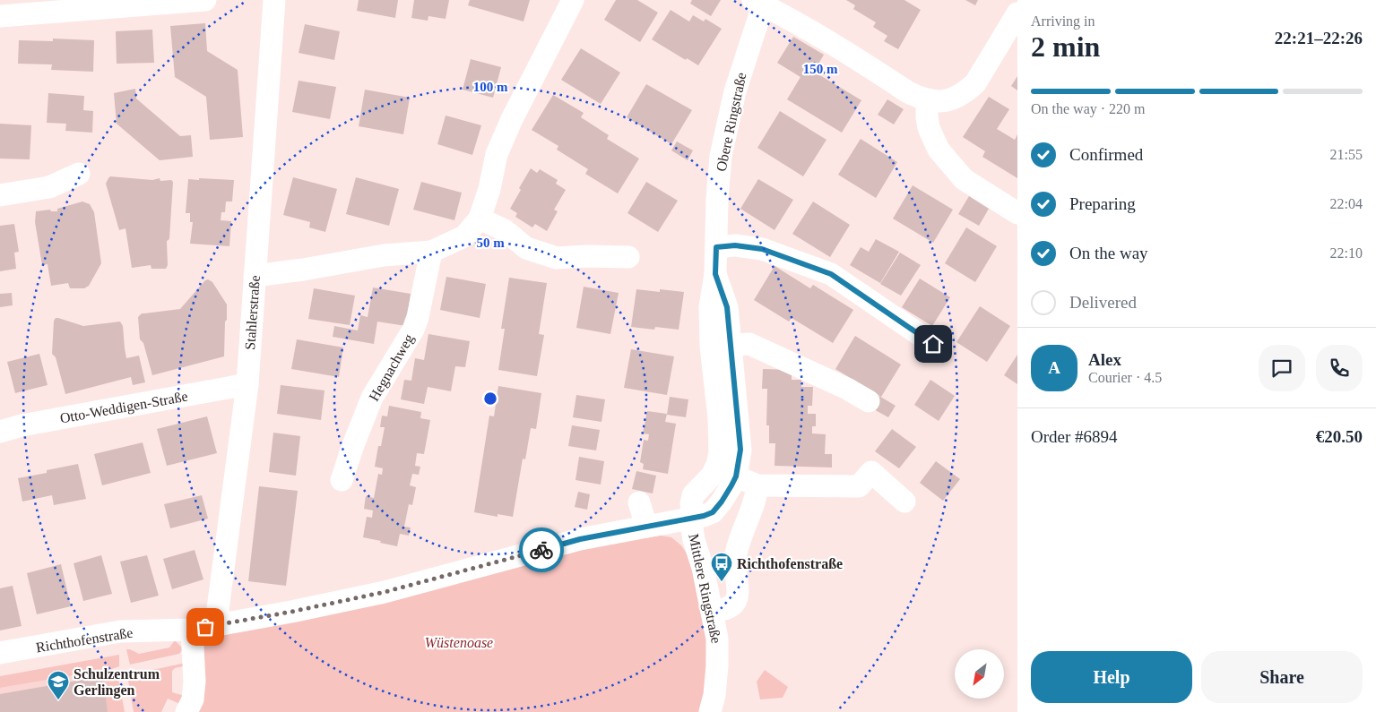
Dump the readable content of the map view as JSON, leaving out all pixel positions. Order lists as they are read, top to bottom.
{
  "streets": {
    "street": [
      "Obere Ringstraße",
      "Stahlerstraße",
      "Hegnachweg",
      "Otto-Weddigen-Straße",
      "Mittlere Ringstraße",
      "Richthofenstraße"
    ]
  },
  "crossings": [
    ["Obere Ringstraße", "Mittlere Ringstraße"],
    ["Obere Ringstraße", "Richthofenstraße"],
    ["Stahlerstraße", "Otto-Weddigen-Straße"],
    ["Stahlerstraße", "Richthofenstraße"],
    ["Mittlere Ringstraße", "Richthofenstraße"]
  ],
  "parks": ["Wüstenoase"],
  "places": {
    "bus stop": ["Richthofenstraße"],
    "school or university": ["Schulzentrum Gerlingen"]
  },
  "north": "bottom left",
  "page": {
    "heading": ["2 min", "Arriving in", "22:21–22:26"],
    "panel": [
      "Alex",
      "Courier · 4.5",
      "Order #6894",
      "€20.50"
    ],
    "bar": "On the way · 220 m",
    "list": [
      ["Confirmed", "21:55"],
      ["Preparing", "22:04"],
      ["On the way", "22:10"],
      "Delivered"
    ],
    "round": "A",
    "buttons": ["Help", "Share"]
  },
  "rings": ["150 m", "100 m", "50 m"]
}
